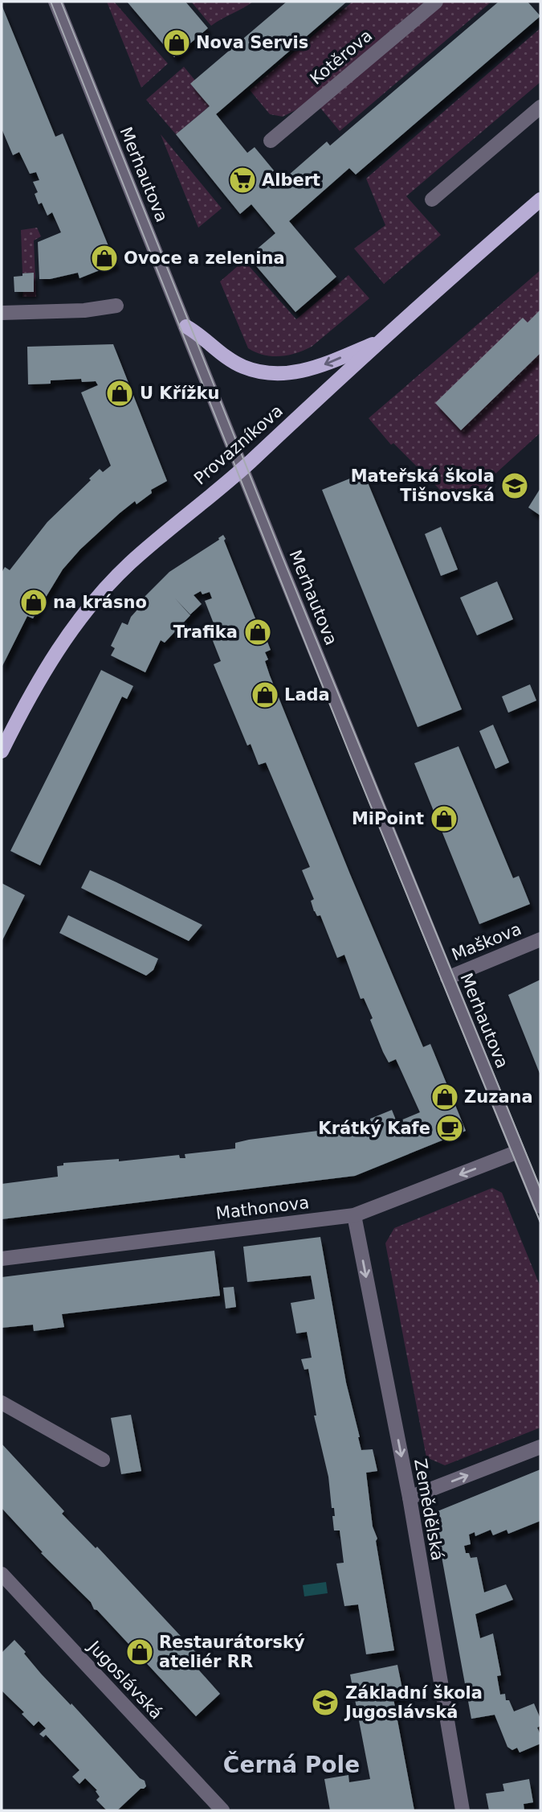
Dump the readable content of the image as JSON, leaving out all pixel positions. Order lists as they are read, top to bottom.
{
  "streets": {
    "main road": ["Provazníkova"],
    "street": [
      "Kotěrova",
      "Merhautova",
      "Maškova",
      "Mathonova",
      "Zemědělská",
      "Jugoslávská"
    ]
  },
  "crossings": [
    ["Merhautova", "Provazníkova"],
    ["Merhautova", "Maškova"],
    ["Merhautova", "Mathonova"],
    ["Mathonova", "Zemědělská"]
  ],
  "one_way": ["Zemědělská"],
  "districts": ["Černá Pole"],
  "places": {
    "shop": [
      "Nova Servis",
      "Ovoce a zelenina",
      "U Křížku",
      "na krásno",
      "Trafika",
      "Lada",
      "MiPoint",
      "Zuzana",
      "Restaurátorský ateliér RR"
    ],
    "supermarket": ["Albert"],
    "school or university": ["Mateřská škola Tišnovská", "Základní škola Jugoslávská"],
    "cafe": ["Krátký Kafe"]
  }
}
